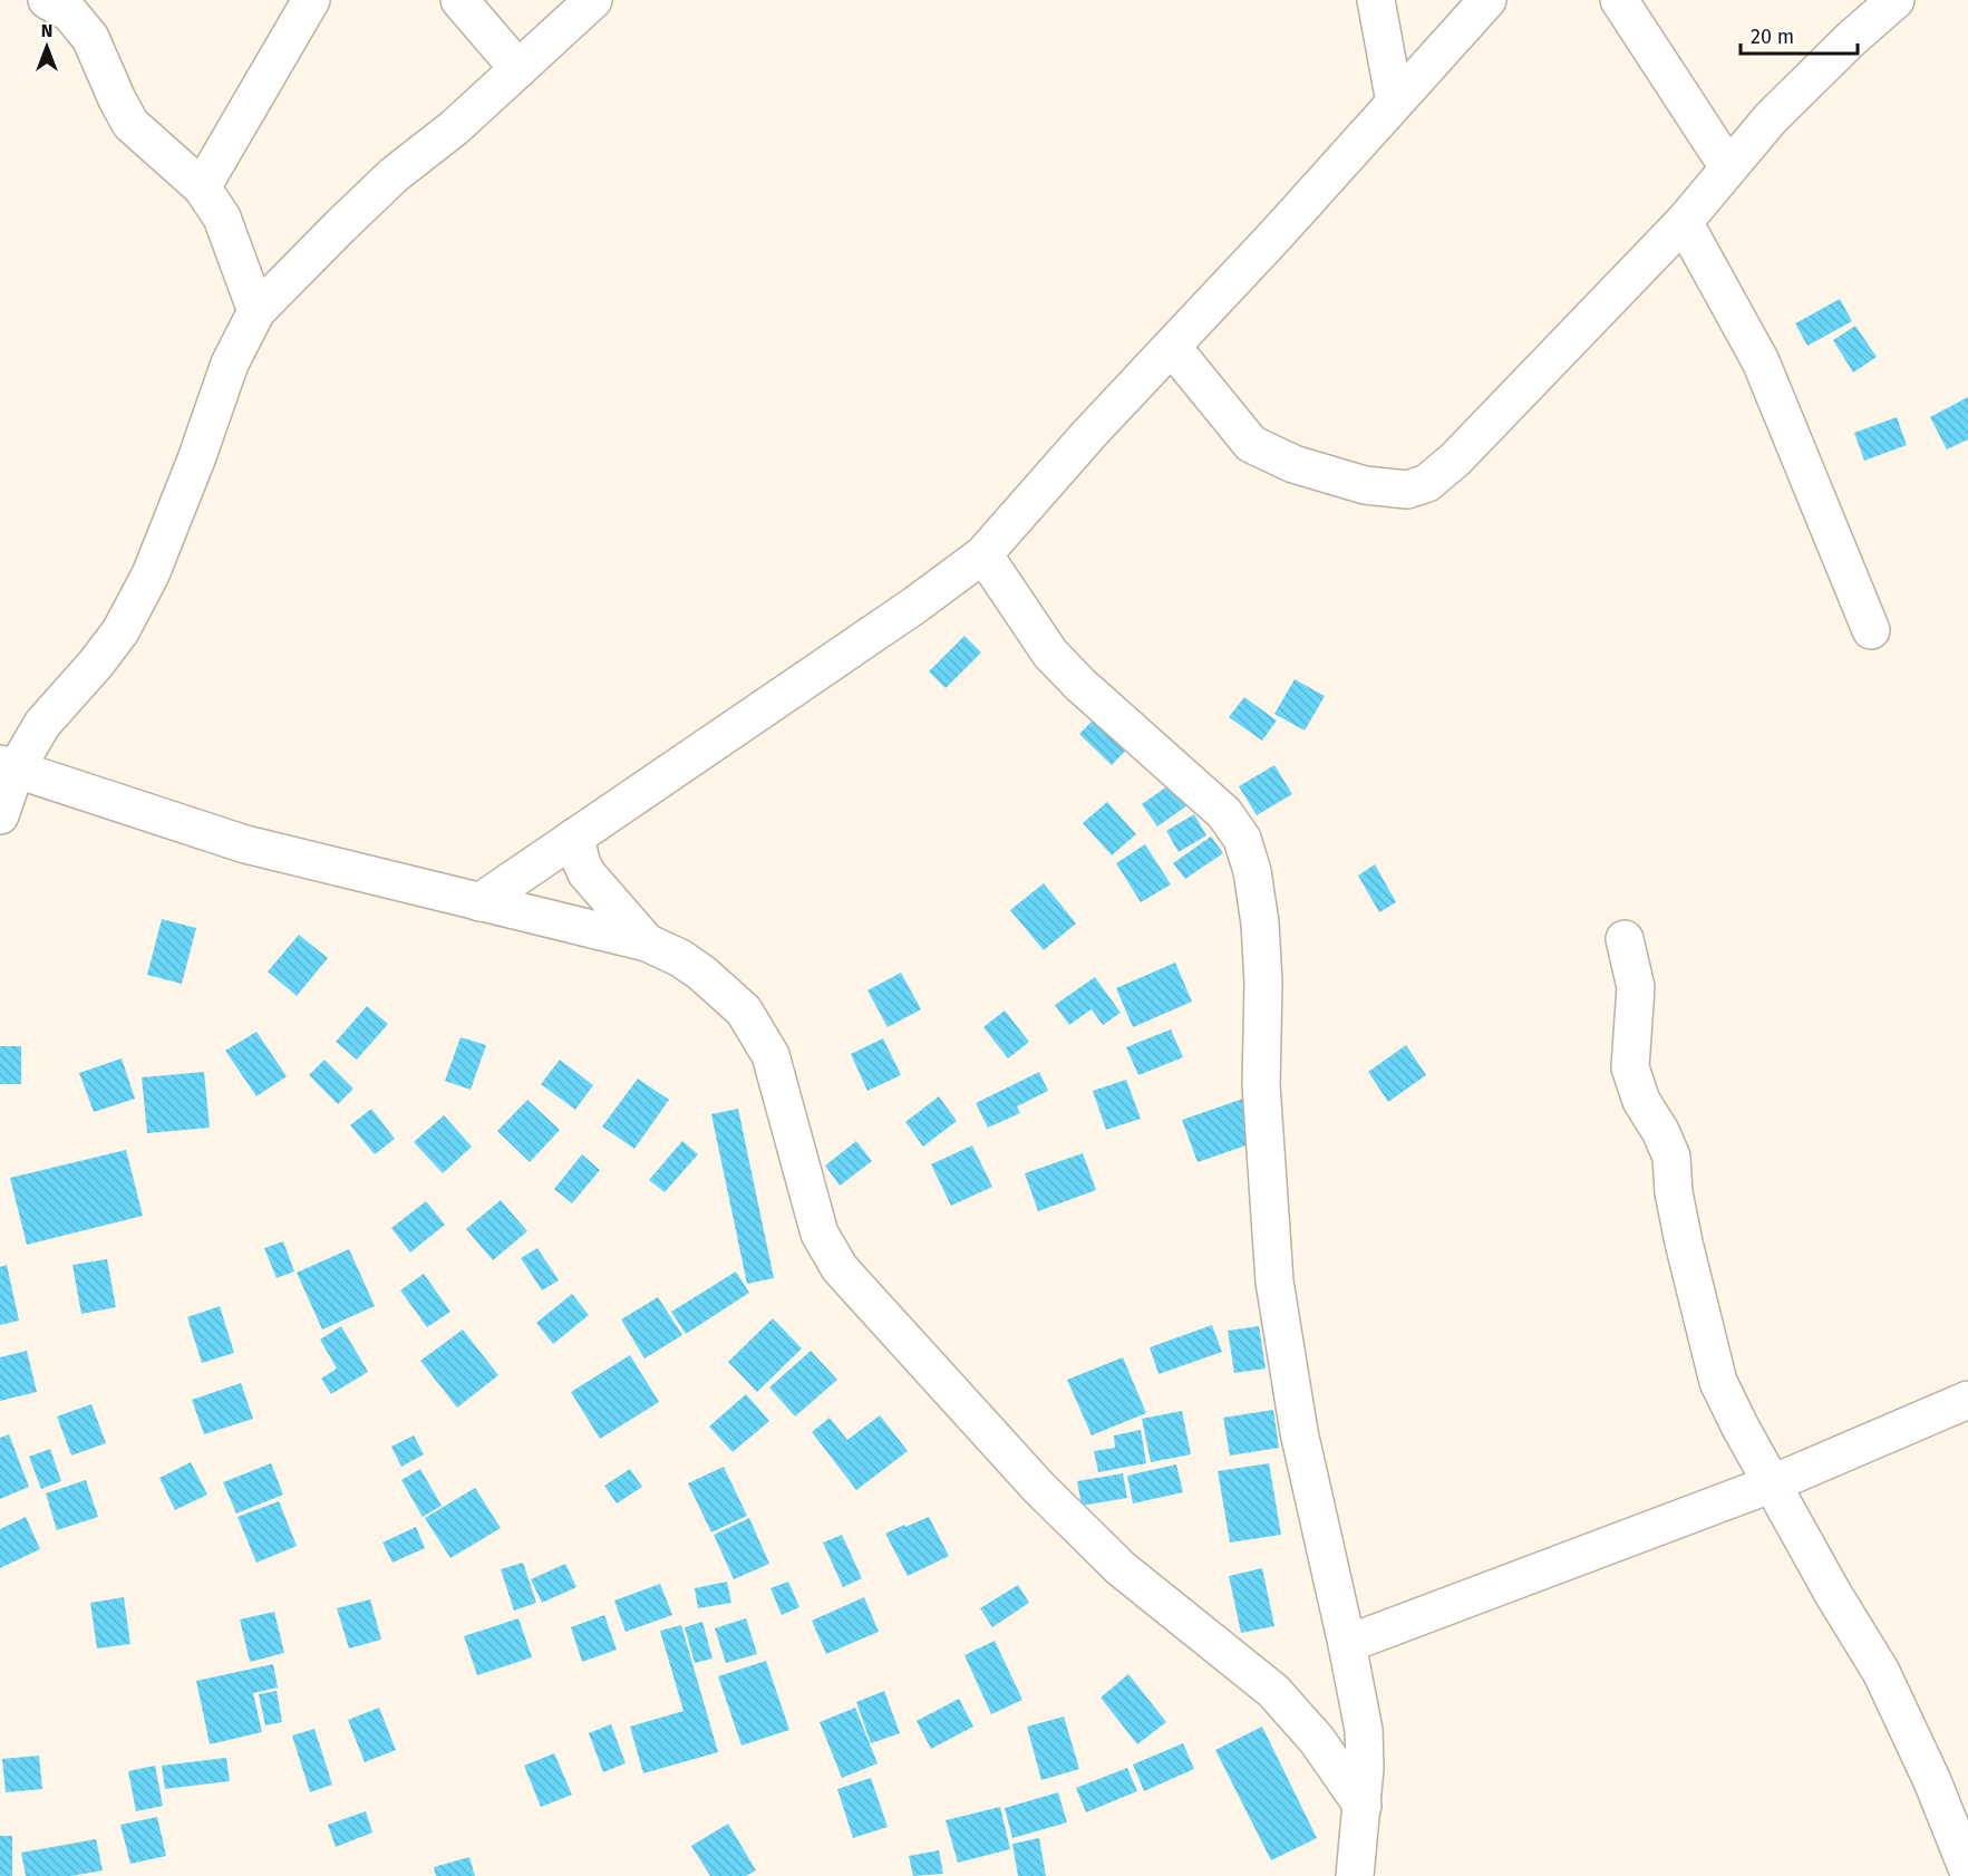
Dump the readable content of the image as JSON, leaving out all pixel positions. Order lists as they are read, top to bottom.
{
  "scale_bar": "20 m",
  "north": "top"
}
